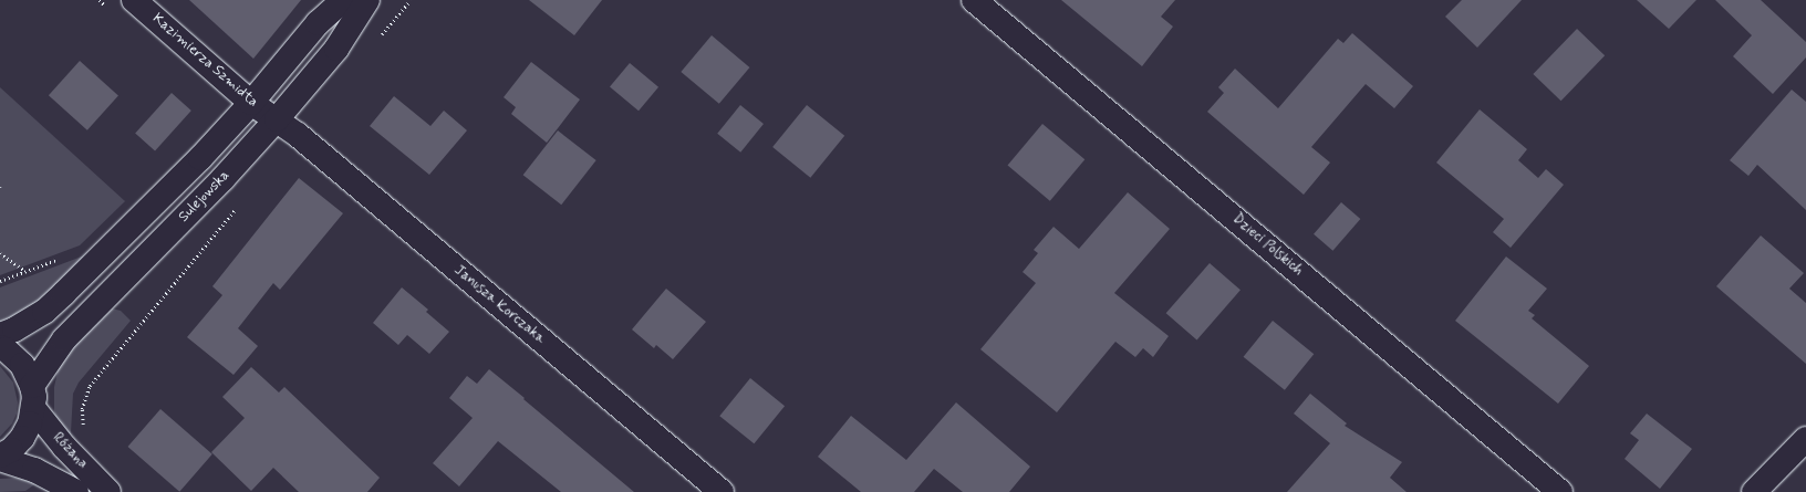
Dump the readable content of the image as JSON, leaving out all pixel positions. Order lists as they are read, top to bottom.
{
  "streets": {
    "street": [
      "Kazimierza Szmidta",
      "Sulejowska",
      "Dzieci Polskich",
      "Janusza Korczaka",
      "Różana"
    ]
  },
  "crossings": [
    ["Kazimierza Szmidta", "Sulejowska"],
    ["Kazimierza Szmidta", "Janusza Korczaka"],
    ["Sulejowska", "Janusza Korczaka"],
    ["Sulejowska", "Różana"]
  ]
}
